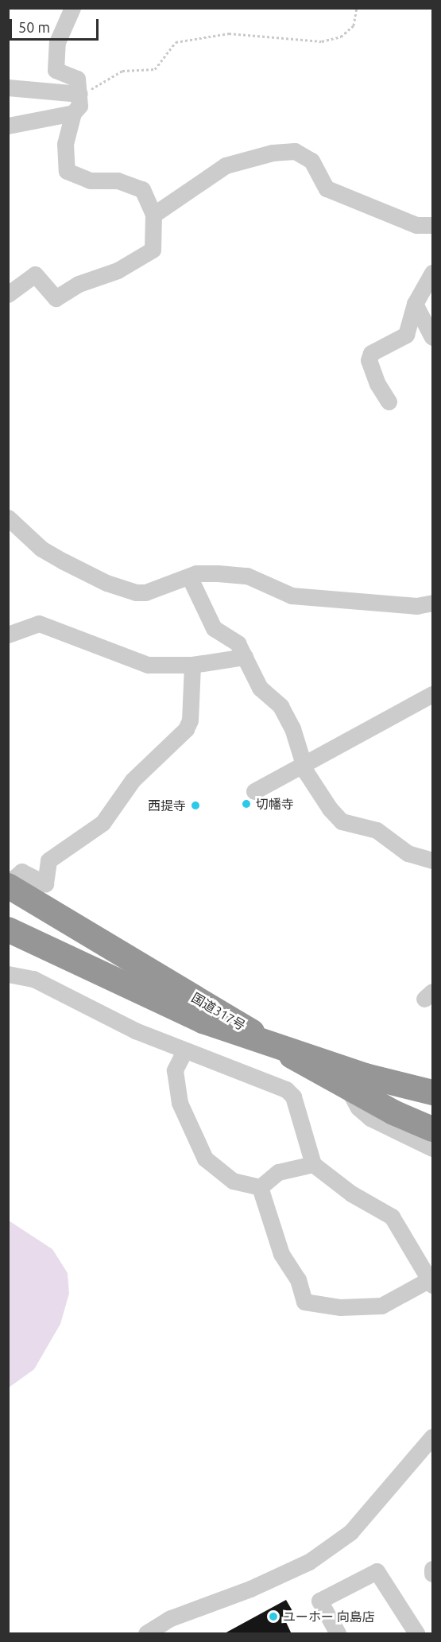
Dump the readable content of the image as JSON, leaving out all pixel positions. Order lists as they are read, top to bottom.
{
  "streets": {
    "highway": ["国道317号"]
  },
  "places": ["切幡寺", "西提寺", "ユーホー 向島店"],
  "scale_bar": "50 m"
}
